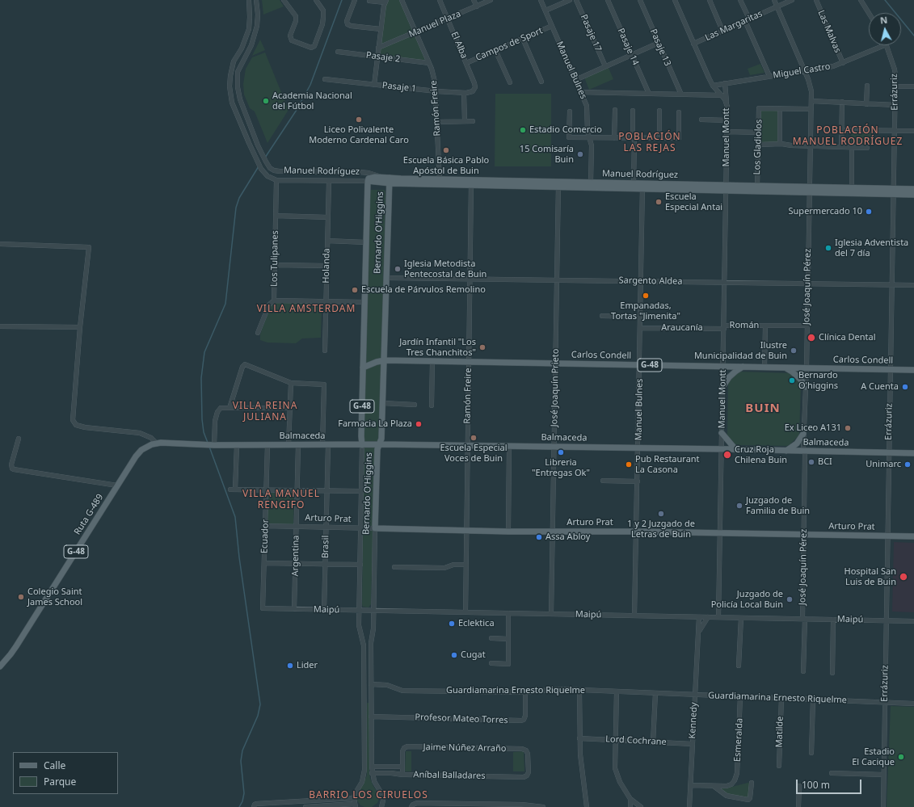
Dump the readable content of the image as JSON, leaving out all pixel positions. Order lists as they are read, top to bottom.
{
  "streets": {
    "main road": [
      "Manuel Rodríguez",
      "Bernardo O'Higgins",
      "Carlos Condell",
      "G-48",
      "Balmaceda",
      "Ruta G-489",
      "Arturo Prat"
    ],
    "street": [
      "Manuel Plaza",
      "Las Margaritas",
      "Las Malvas",
      "Pasaje 17",
      "Campos de Sport",
      "El Alba",
      "Pasaje 14",
      "Pasaje 13",
      "Pasaje 2",
      "Manuel Bulnes",
      "Miguel Castro",
      "Pasaje 1",
      "Errázuriz",
      "Ramón Freire",
      "Manuel Montt",
      "Los Gladiolos",
      "Los Tulipanes",
      "Holanda",
      "Sargento Aldea",
      "José Joaquín Pérez",
      "Román",
      "Araucanía",
      "José Joaquín Prieto",
      "Ecuador",
      "Brasil",
      "Argentina",
      "Maipú",
      "Guardiamarina Ernesto Riquelme",
      "Profesor Mateo Torres",
      "Kennedy",
      "Matilde",
      "Esmeralda",
      "Lord Cochrane",
      "Jaime Núñez Arraño",
      "Aníbal Balladares"
    ]
  },
  "crossings": [
    ["Manuel Plaza", "El Alba"],
    ["Manuel Plaza", "Ramón Freire"],
    ["Las Margaritas", "Manuel Montt"],
    ["Las Margaritas", "José Joaquín Pérez"],
    ["Las Malvas", "Miguel Castro"],
    ["Campos de Sport", "El Alba"],
    ["Campos de Sport", "Manuel Bulnes"],
    ["El Alba", "Pasaje 1"],
    ["Pasaje 2", "Ramón Freire"],
    ["Manuel Bulnes", "Manuel Rodríguez"],
    ["Manuel Bulnes", "Sargento Aldea"],
    ["Manuel Bulnes", "Araucanía"],
    ["Manuel Bulnes", "Carlos Condell"],
    ["Manuel Bulnes", "Balmaceda"],
    ["Manuel Bulnes", "Arturo Prat"],
    ["Manuel Bulnes", "Maipú"],
    ["Miguel Castro", "Manuel Montt"],
    ["Miguel Castro", "José Joaquín Pérez"],
    ["Pasaje 1", "Ramón Freire"],
    ["Errázuriz", "Manuel Rodríguez"],
    ["Errázuriz", "Sargento Aldea"],
    ["Errázuriz", "Carlos Condell"],
    ["Errázuriz", "Balmaceda"],
    ["Errázuriz", "Arturo Prat"],
    ["Errázuriz", "Maipú"],
    ["Errázuriz", "Guardiamarina Ernesto Riquelme"],
    ["Ramón Freire", "Manuel Rodríguez"],
    ["Ramón Freire", "Sargento Aldea"],
    ["Ramón Freire", "Carlos Condell"],
    ["Ramón Freire", "Balmaceda"],
    ["Ramón Freire", "Arturo Prat"],
    ["Ramón Freire", "Maipú"],
    ["Manuel Montt", "Manuel Rodríguez"],
    ["Manuel Montt", "Sargento Aldea"],
    ["Manuel Montt", "José Joaquín Pérez"],
    ["Manuel Montt", "Román"],
    ["Manuel Montt", "Araucanía"],
    ["Manuel Montt", "Carlos Condell"],
    ["Manuel Montt", "Balmaceda"],
    ["Manuel Montt", "Arturo Prat"],
    ["Manuel Montt", "Maipú"],
    ["Los Gladiolos", "Manuel Rodríguez"],
    ["Manuel Rodríguez", "Bernardo O'Higgins"],
    ["Manuel Rodríguez", "Los Tulipanes"],
    ["Manuel Rodríguez", "Holanda"],
    ["Manuel Rodríguez", "José Joaquín Pérez"],
    ["Manuel Rodríguez", "José Joaquín Prieto"],
    ["Bernardo O'Higgins", "Sargento Aldea"],
    ["Bernardo O'Higgins", "Carlos Condell"],
    ["Bernardo O'Higgins", "G-48"],
    ["Bernardo O'Higgins", "Balmaceda"],
    ["Bernardo O'Higgins", "Arturo Prat"],
    ["Bernardo O'Higgins", "Maipú"],
    ["Bernardo O'Higgins", "Guardiamarina Ernesto Riquelme"],
    ["Bernardo O'Higgins", "Profesor Mateo Torres"],
    ["Bernardo O'Higgins", "Aníbal Balladares"],
    ["Sargento Aldea", "José Joaquín Pérez"],
    ["Sargento Aldea", "José Joaquín Prieto"],
    ["José Joaquín Pérez", "Román"],
    ["José Joaquín Pérez", "Carlos Condell"],
    ["José Joaquín Pérez", "Balmaceda"],
    ["José Joaquín Pérez", "Arturo Prat"],
    ["José Joaquín Pérez", "Maipú"],
    ["Román", "Araucanía"],
    ["Román", "Carlos Condell"],
    ["Román", "Balmaceda"],
    ["Carlos Condell", "G-48"],
    ["Carlos Condell", "José Joaquín Prieto"],
    ["Carlos Condell", "Balmaceda"],
    ["José Joaquín Prieto", "Balmaceda"],
    ["José Joaquín Prieto", "Arturo Prat"],
    ["José Joaquín Prieto", "Maipú"],
    ["Balmaceda", "Ruta G-489"],
    ["Balmaceda", "Ecuador"],
    ["Balmaceda", "Brasil"],
    ["Balmaceda", "Argentina"],
    ["Arturo Prat", "Ecuador"],
    ["Arturo Prat", "Brasil"],
    ["Arturo Prat", "Argentina"],
    ["Ecuador", "Maipú"],
    ["Brasil", "Maipú"],
    ["Argentina", "Maipú"],
    ["Maipú", "Kennedy"],
    ["Guardiamarina Ernesto Riquelme", "Profesor Mateo Torres"],
    ["Guardiamarina Ernesto Riquelme", "Kennedy"],
    ["Guardiamarina Ernesto Riquelme", "Matilde"],
    ["Guardiamarina Ernesto Riquelme", "Esmeralda"],
    ["Kennedy", "Lord Cochrane"],
    ["Jaime Núñez Arraño", "Aníbal Balladares"]
  ],
  "districts": [
    "POBLACIÓN MANUEL RODRÍGUEZ",
    "POBLACIÓN LAS REJAS",
    "VILLA AMSTERDAM",
    "VILLA REINA JULIANA",
    "BUIN",
    "VILLA MANUEL RENGIFO",
    "BARRIO LOS CIRUELOS"
  ],
  "places": [
    "Academia Nacional del Fútbol",
    "Liceo Polivalente Moderno Cardenal Caro",
    "Estadio Comercio",
    "Escuela Básica Pablo Apóstol de Buin",
    "15 Comisaría Buin",
    "Escuela Especial Antai",
    "Supermercado 10",
    "Iglesia Adventista del 7 día",
    "Iglesia Metodista Pentecostal de Buin",
    "Escuela de Párvulos Remolino",
    "Empanadas, Tortas \"Jimenita\"",
    "Clínica Dental",
    "Jardín Infantil \"Los Tres Chanchitos\"",
    "Ilustre Municipalidad de Buin",
    "Bernardo O'higgins",
    "A Cuenta",
    "Farmacia La Plaza",
    "Ex Liceo A131",
    "Escuela Especial Voces de Buin",
    "Libreria \"Entregas Ok\"",
    "Cruz Roja Chilena Buin",
    "BCI",
    "Pub Restaurant La Casona",
    "Unimarc",
    "Juzgado de Familia de Buin",
    "1 y 2 Juzgado de Letras de Buin",
    "Assa Abloy",
    "Hospital San Luis de Buin",
    "Colegio Saint James School",
    "Juzgado de Policía Local Buin",
    "Eclektica",
    "Cugat",
    "Lider",
    "Estadio El Cacique"
  ],
  "legend": ["Calle", "Parque"],
  "scale_bar": "100 m",
  "north": "top"
}
